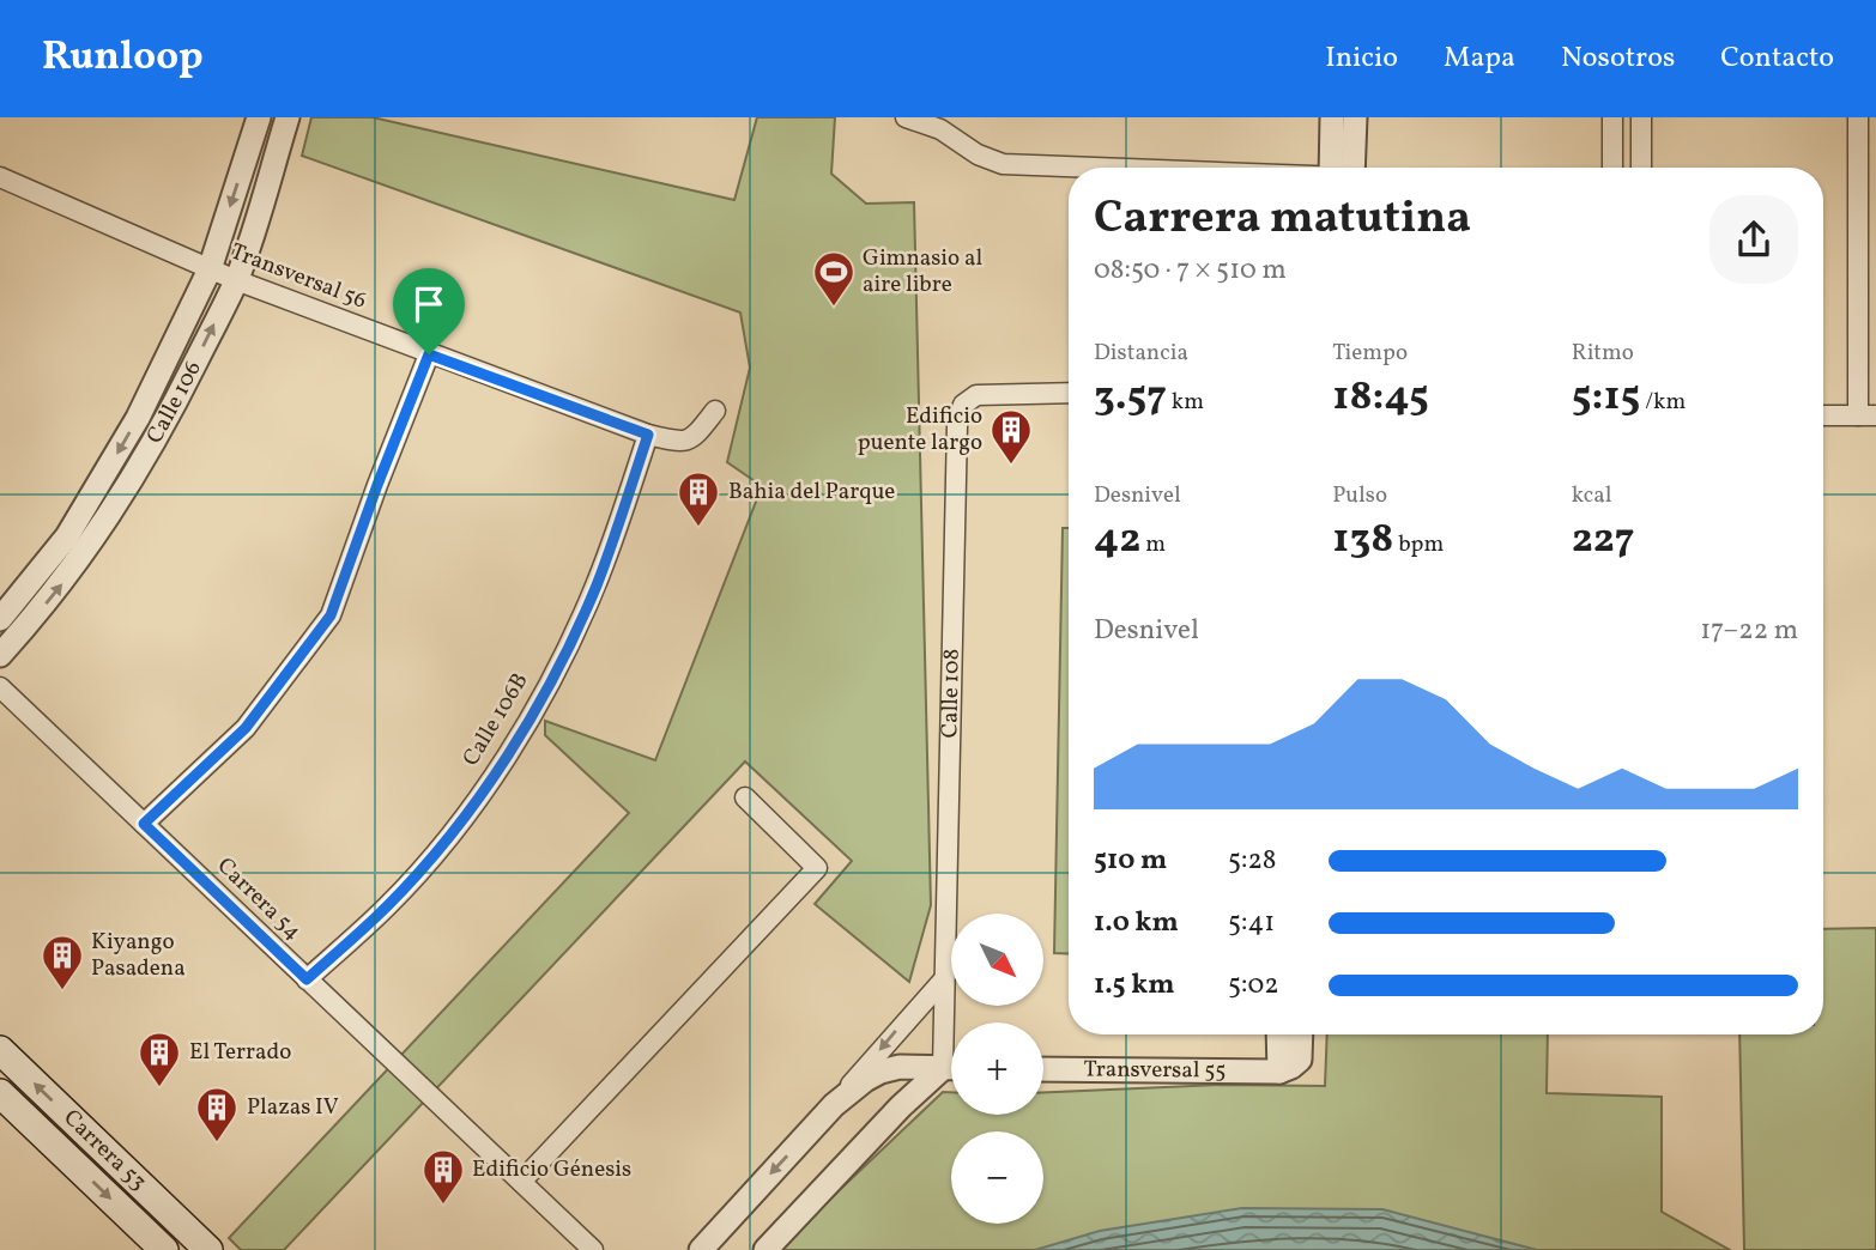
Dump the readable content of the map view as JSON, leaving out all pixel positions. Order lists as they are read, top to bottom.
{
  "streets": {
    "main road": ["Carrera 53"],
    "street": [
      "Transversal 56",
      "Calle 106",
      "Calle 108",
      "Calle 106B",
      "Carrera 54",
      "Transversal 55"
    ]
  },
  "crossings": [
    ["Transversal 56", "Calle 106"],
    ["Transversal 56", "Calle 106B"],
    ["Calle 106B", "Carrera 54"]
  ],
  "places": {
    "sports": ["Gimnasio al aire libre"],
    "building": [
      "Edificio puente largo",
      "Bahia del Parque",
      "Kiyango Pasadena",
      "El Terrado",
      "Plazas IV",
      "Edificio Génesis"
    ]
  },
  "north": "bottom right",
  "page": {
    "header": "Runloop",
    "nav": [
      "Inicio",
      "Mapa",
      "Nosotros",
      "Contacto"
    ],
    "heading": ["Carrera matutina", "08:50 · 7 × 510 m"],
    "stats": [
      ["Distancia", "3.57 km"],
      ["Tiempo", "18:45"],
      ["Ritmo", "5:15 /km"],
      ["Desnivel", "42 m"],
      ["Pulso", "138 bpm"],
      ["kcal", "227"]
    ],
    "chart": ["Desnivel", "17–22 m"],
    "list": [
      {
        "name": "510 m",
        "note": "5:28"
      },
      {
        "name": "1.0 km",
        "note": "5:41"
      },
      {
        "name": "1.5 km",
        "note": "5:02"
      }
    ],
    "map_buttons": ["+", "−"]
  }
}
